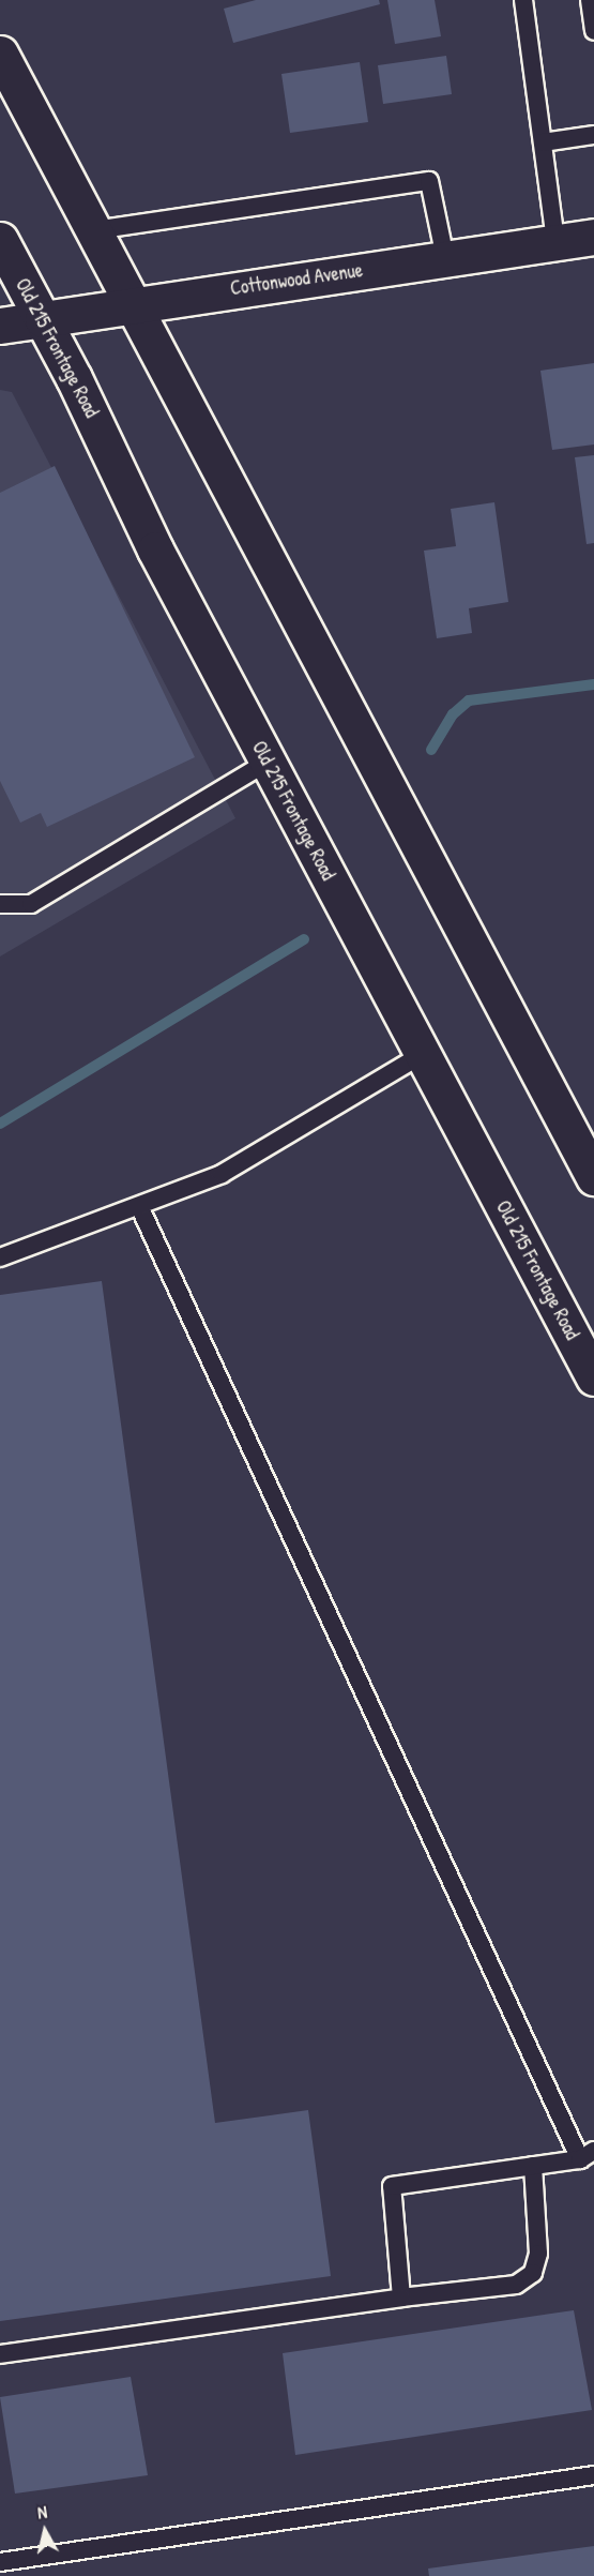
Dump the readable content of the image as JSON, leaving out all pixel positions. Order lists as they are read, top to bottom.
{
  "streets": {
    "street": ["Cottonwood Avenue", "Old 215 Frontage Road"]
  },
  "crossings": [
    ["Cottonwood Avenue", "Old 215 Frontage Road"]
  ],
  "north": "top"
}
